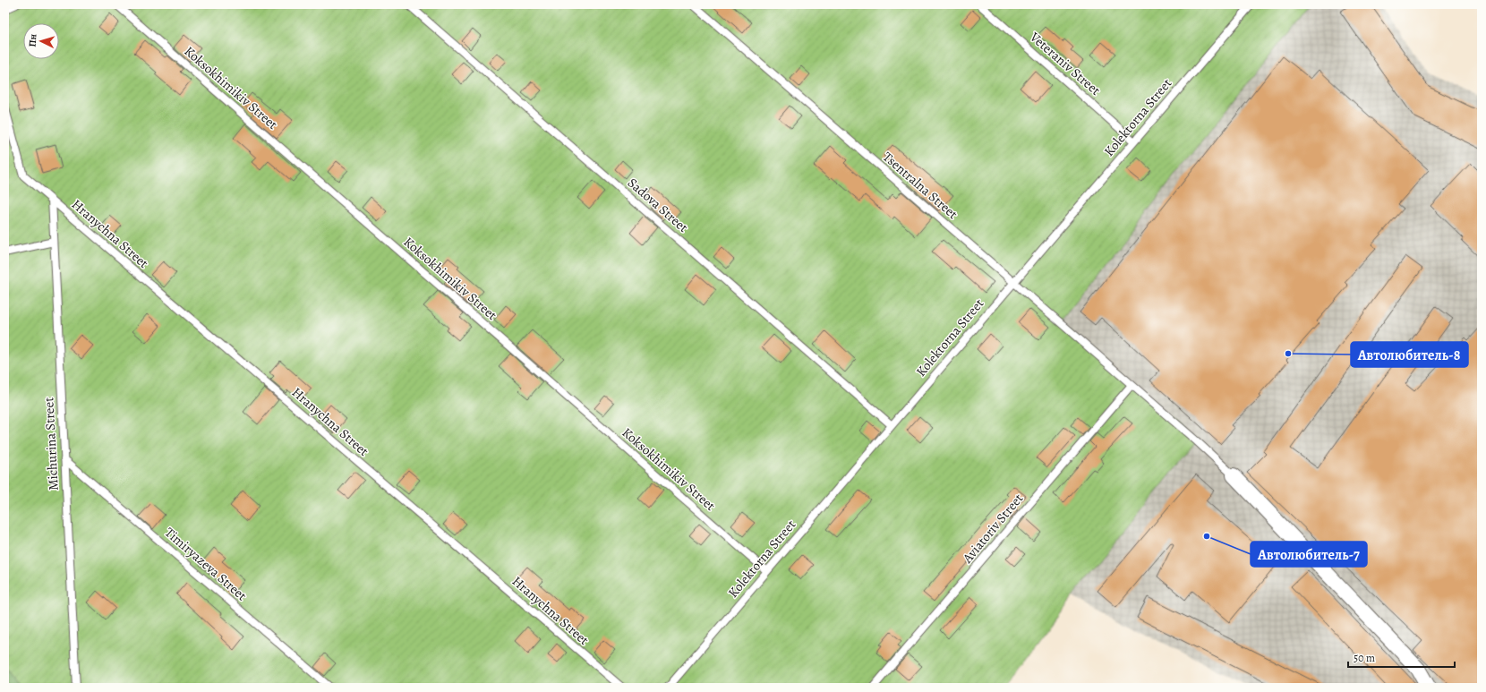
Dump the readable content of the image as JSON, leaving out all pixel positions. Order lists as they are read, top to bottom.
{
  "streets": {
    "lane": [
      "Veteraniv Street",
      "Koksokhimikiv Street",
      "Kolektorna Street",
      "Tsentralna Street",
      "Sadova Street",
      "Hranychna Street",
      "Michurina Street",
      "Aviatoriv Street",
      "Timiryazeva Street"
    ]
  },
  "crossings": [
    ["Veteraniv Street", "Kolektorna Street"],
    ["Koksokhimikiv Street", "Kolektorna Street"],
    ["Kolektorna Street", "Tsentralna Street"],
    ["Kolektorna Street", "Sadova Street"],
    ["Tsentralna Street", "Aviatoriv Street"],
    ["Hranychna Street", "Michurina Street"],
    ["Michurina Street", "Timiryazeva Street"]
  ],
  "places": ["Автолюбитель-8", "Автолюбитель-7"],
  "scale_bar": "50 m",
  "north": "left"
}
